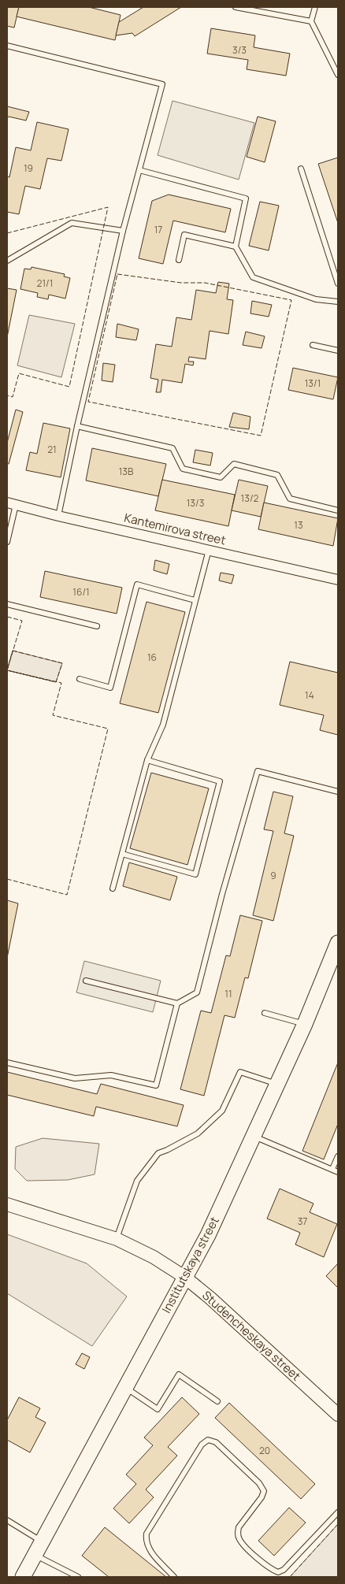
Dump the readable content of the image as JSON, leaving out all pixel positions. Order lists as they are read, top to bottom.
{
  "streets": {
    "main road": ["Institutskaya street"],
    "street": ["Kantemirova street", "Studencheskaya street"]
  },
  "crossings": [
    ["Institutskaya street", "Studencheskaya street"]
  ],
  "house_numbers": [
    "3/3",
    "19",
    "17",
    "21/1",
    "13/1",
    "21",
    "13В",
    "13/2",
    "13/3",
    "13",
    "16/1",
    "16",
    "14",
    "9",
    "11",
    "37",
    "20"
  ]
}
